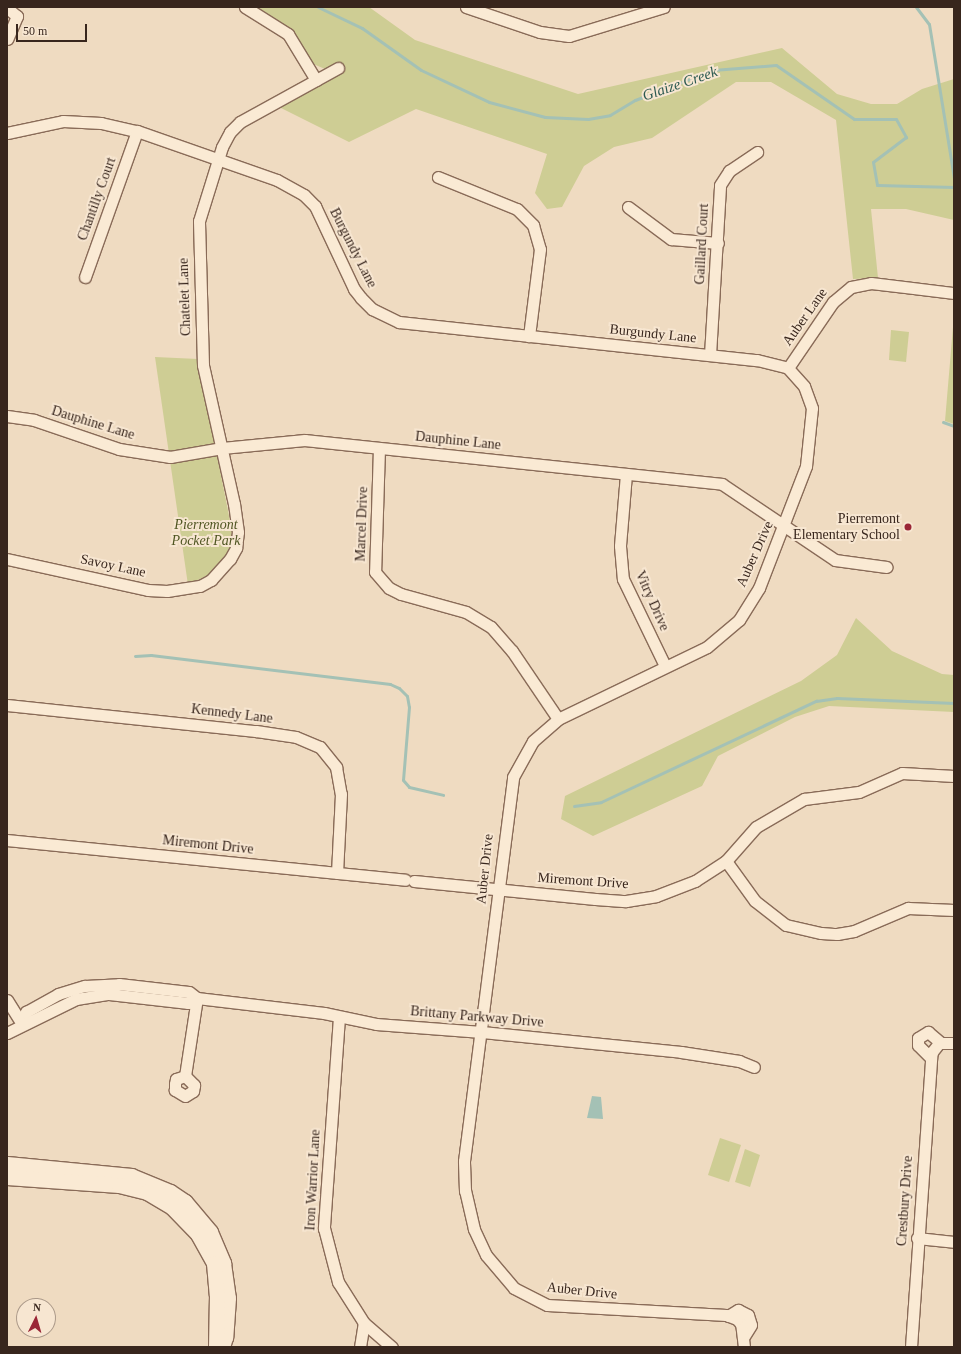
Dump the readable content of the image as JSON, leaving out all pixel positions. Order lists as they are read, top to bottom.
{
  "streets": {
    "street": [
      "Chantilly Court",
      "Gaillard Court",
      "Burgundy Lane",
      "Chatelet Lane",
      "Auber Lane",
      "Dauphine Lane",
      "Marcel Drive",
      "Auber Drive",
      "Savoy Lane",
      "Vitry Drive",
      "Kennedy Lane",
      "Miremont Drive",
      "Brittany Parkway Drive",
      "Iron Warrior Lane",
      "Crestbury Drive"
    ]
  },
  "crossings": [
    ["Chantilly Court", "Burgundy Lane"],
    ["Gaillard Court", "Burgundy Lane"],
    ["Burgundy Lane", "Chatelet Lane"],
    ["Burgundy Lane", "Auber Lane"],
    ["Chatelet Lane", "Dauphine Lane"],
    ["Chatelet Lane", "Savoy Lane"],
    ["Auber Lane", "Auber Drive"],
    ["Dauphine Lane", "Marcel Drive"],
    ["Dauphine Lane", "Auber Drive"],
    ["Dauphine Lane", "Vitry Drive"],
    ["Marcel Drive", "Auber Drive"],
    ["Auber Drive", "Vitry Drive"],
    ["Auber Drive", "Miremont Drive"],
    ["Auber Drive", "Brittany Parkway Drive"],
    ["Kennedy Lane", "Miremont Drive"],
    ["Brittany Parkway Drive", "Iron Warrior Lane"]
  ],
  "water": ["Glaize Creek"],
  "parks": ["Pierremont Pocket Park"],
  "places": ["Pierremont Elementary School"],
  "scale_bar": "50 m",
  "north": "top"
}
